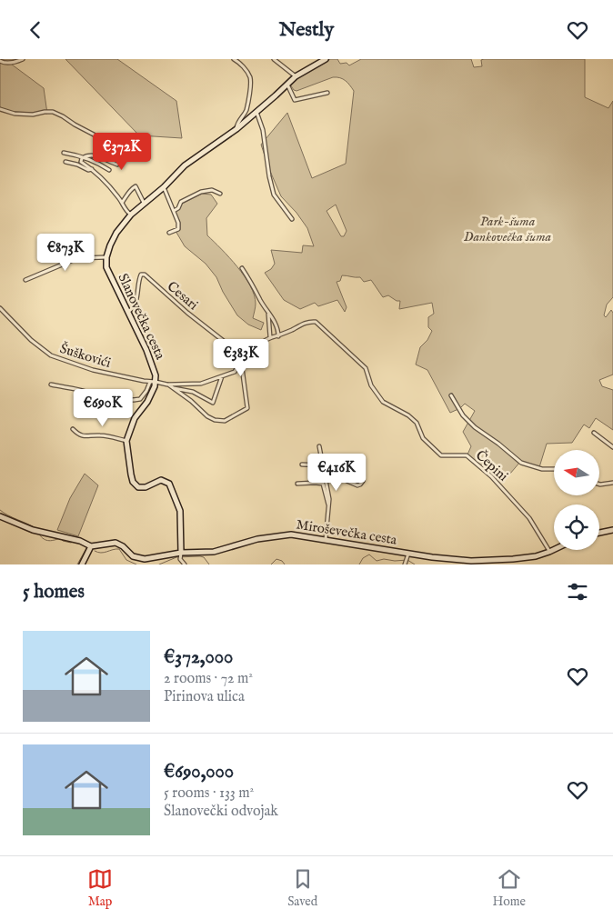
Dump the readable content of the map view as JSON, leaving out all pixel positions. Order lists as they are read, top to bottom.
{
  "streets": {
    "street": [
      "Cesari",
      "Slanovečka cesta",
      "Šuškovići",
      "Čepini",
      "Miroševečka cesta"
    ]
  },
  "crossings": [
    ["Cesari", "Slanovečka cesta"],
    ["Slanovečka cesta", "Šuškovići"],
    ["Slanovečka cesta", "Miroševečka cesta"],
    ["Čepini", "Miroševečka cesta"]
  ],
  "parks": ["Park-šuma Dankovečka šuma"],
  "north": "left",
  "page": {
    "header": "Nestly",
    "price": [
      "€372K",
      "€873K",
      "€383K",
      "€690K",
      "€416K"
    ],
    "heading": "5 homes",
    "list": [
      {
        "name": "€372,000",
        "note": "2 rooms · 72 m² · Pirinova ulica"
      },
      {
        "name": "€690,000",
        "note": "5 rooms · 133 m² · Slanovečki odvojak"
      }
    ],
    "tabs": ["Map", "Saved", "Home"]
  }
}
